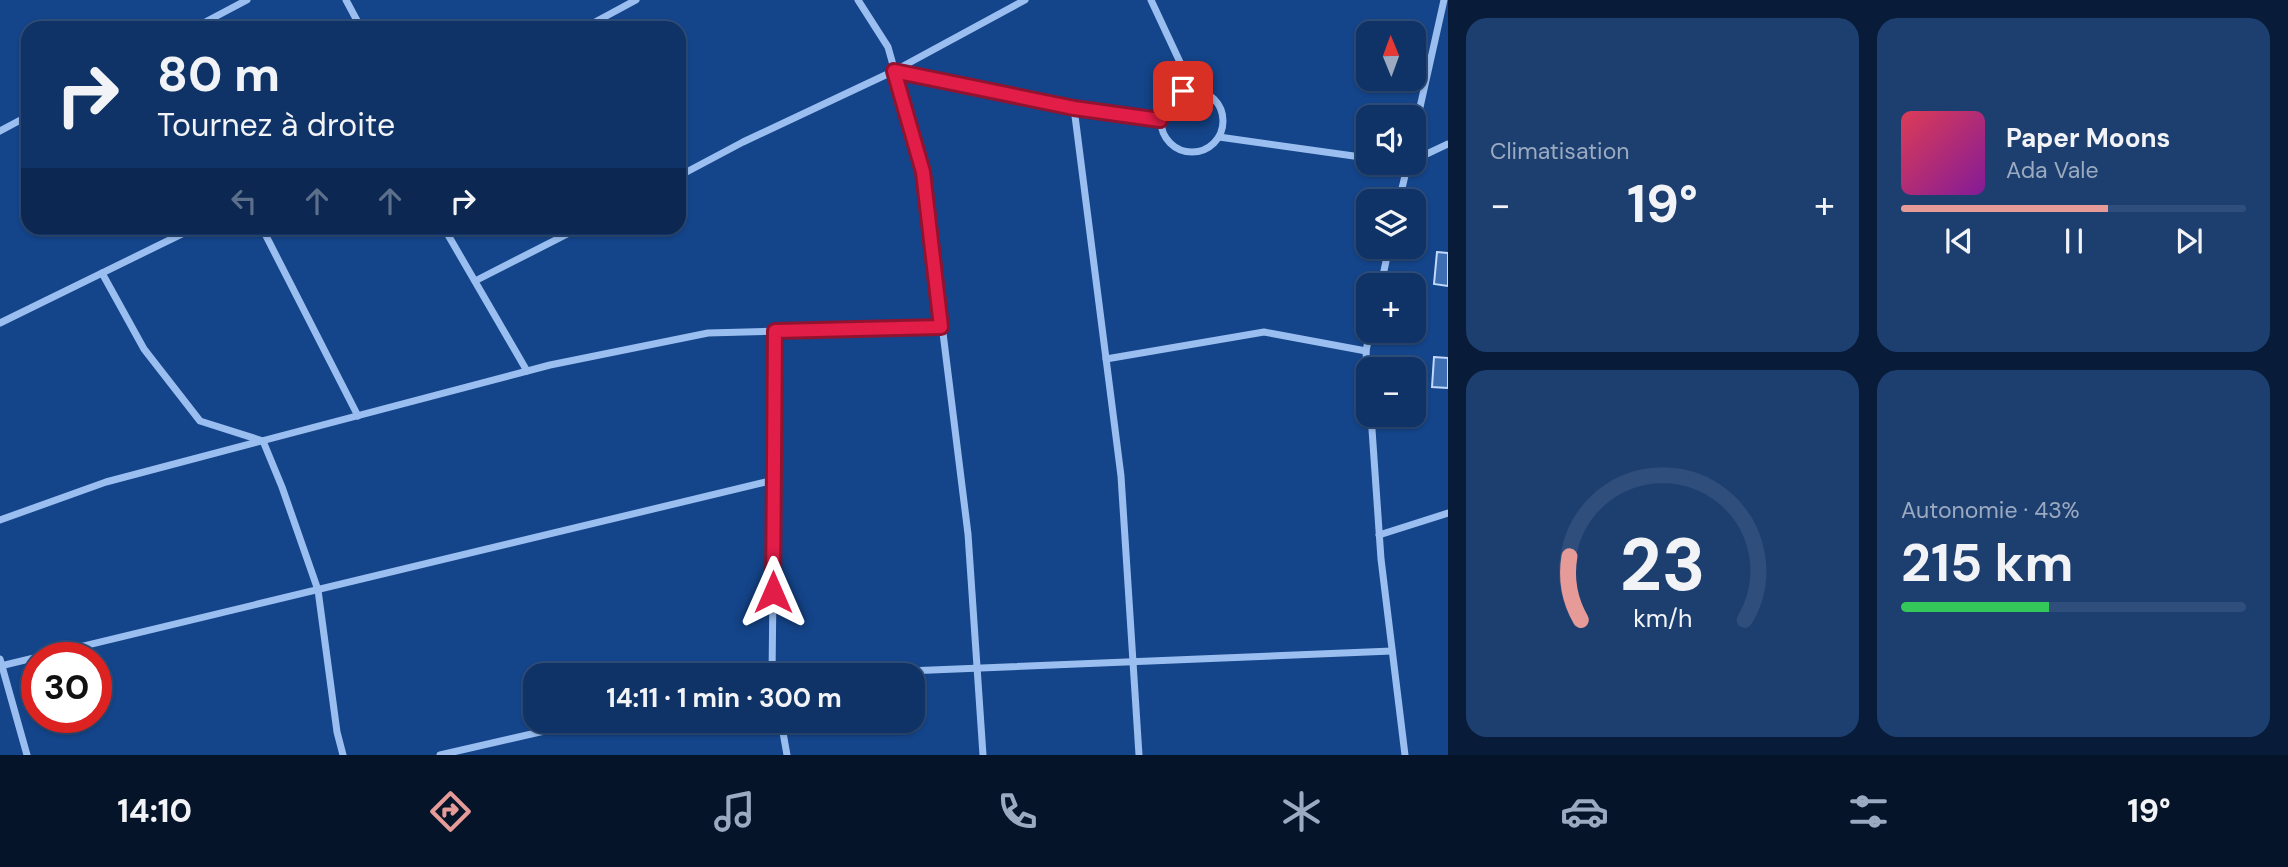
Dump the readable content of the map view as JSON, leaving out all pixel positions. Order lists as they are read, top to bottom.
{
  "north": "top",
  "page": {
    "tile": [
      "Climatisation",
      ["Autonomie · 43%", "215 km"]
    ],
    "map_buttons": ["+", "−"],
    "turn": ["80 m", "Tournez à droite"],
    "song": ["Paper Moons", "Ada Vale"],
    "heat": ["−", "19°", "+"],
    "limit": "30",
    "trip": "14:11 · 1 min · 300 m",
    "tabs": ["14:10", "19°"],
    "gauge": ["23", "km/h"]
  }
}
